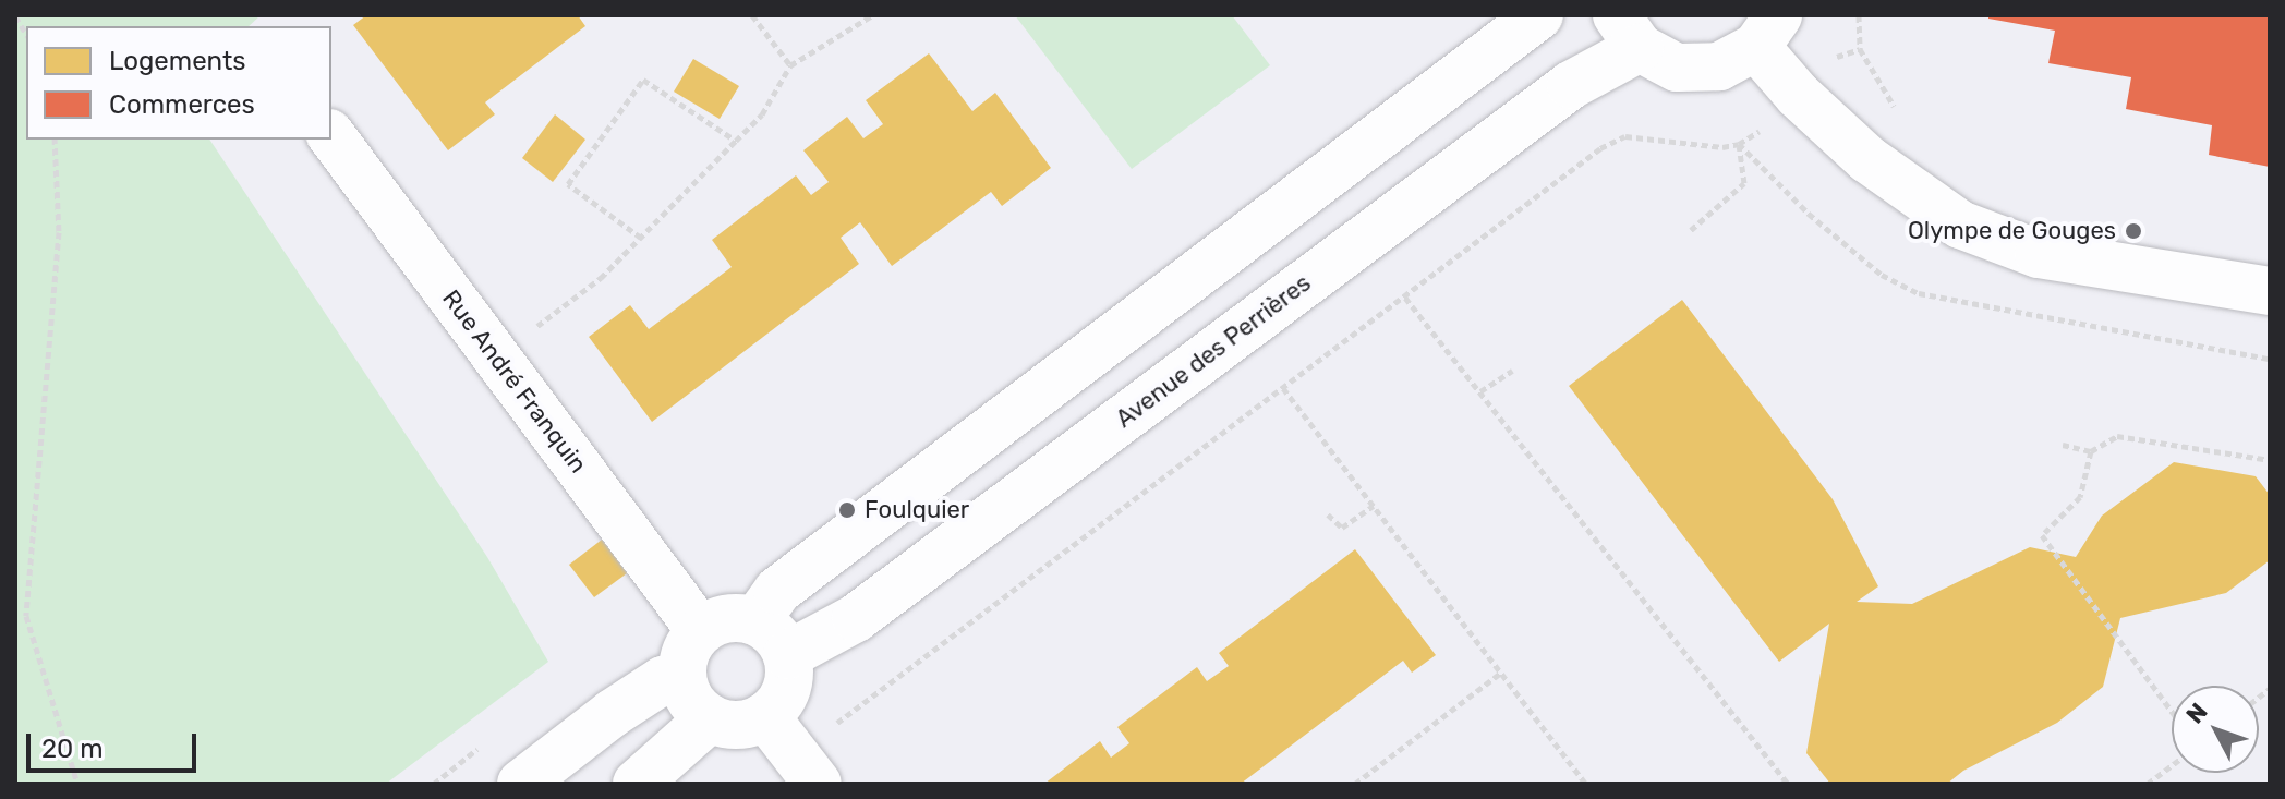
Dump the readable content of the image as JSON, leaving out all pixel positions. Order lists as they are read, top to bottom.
{
  "streets": {
    "street": ["Avenue des Perrières", "Rue André Franquin"]
  },
  "crossings": [
    ["Avenue des Perrières", "Rue André Franquin"]
  ],
  "places": ["Olympe de Gouges", "Foulquier"],
  "legend": ["Logements", "Commerces"],
  "scale_bar": "20 m",
  "north": "top left"
}
